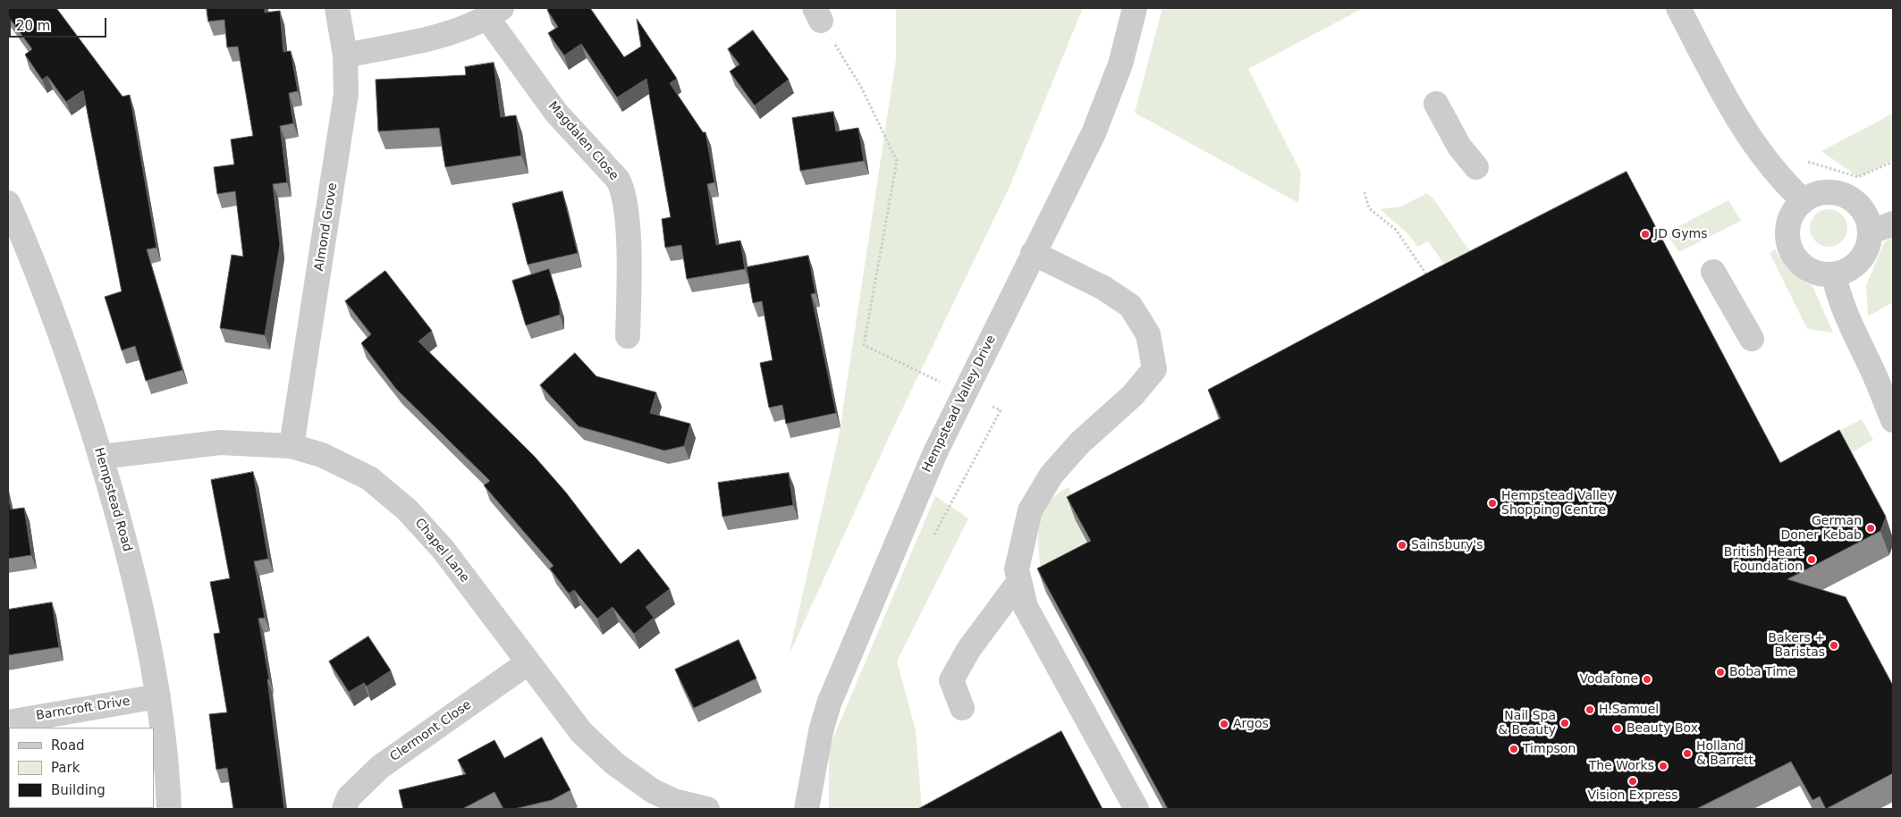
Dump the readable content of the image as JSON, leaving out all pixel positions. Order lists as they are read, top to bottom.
{
  "streets": {
    "street": [
      "Magdalen Close",
      "Almond Grove",
      "Hempstead Valley Drive",
      "Hempstead Road",
      "Chapel Lane",
      "Barncroft Drive",
      "Clermont Close"
    ]
  },
  "crossings": [
    ["Magdalen Close", "Almond Grove"],
    ["Almond Grove", "Chapel Lane"],
    ["Hempstead Road", "Chapel Lane"],
    ["Hempstead Road", "Barncroft Drive"],
    ["Chapel Lane", "Clermont Close"]
  ],
  "places": [
    "JD Gyms",
    "Hempstead Valley Shopping Centre",
    "German Doner Kebab",
    "Sainsbury's",
    "British Heart Foundation",
    "Bakers + Baristas",
    "Boba Time",
    "Vodafone",
    "H.Samuel",
    "Nail Spa & Beauty",
    "Argos",
    "Beauty Box",
    "Timpson",
    "Holland & Barrett",
    "The Works",
    "Vision Express"
  ],
  "legend": ["Road", "Park", "Building"],
  "scale_bar": "20 m"
}
